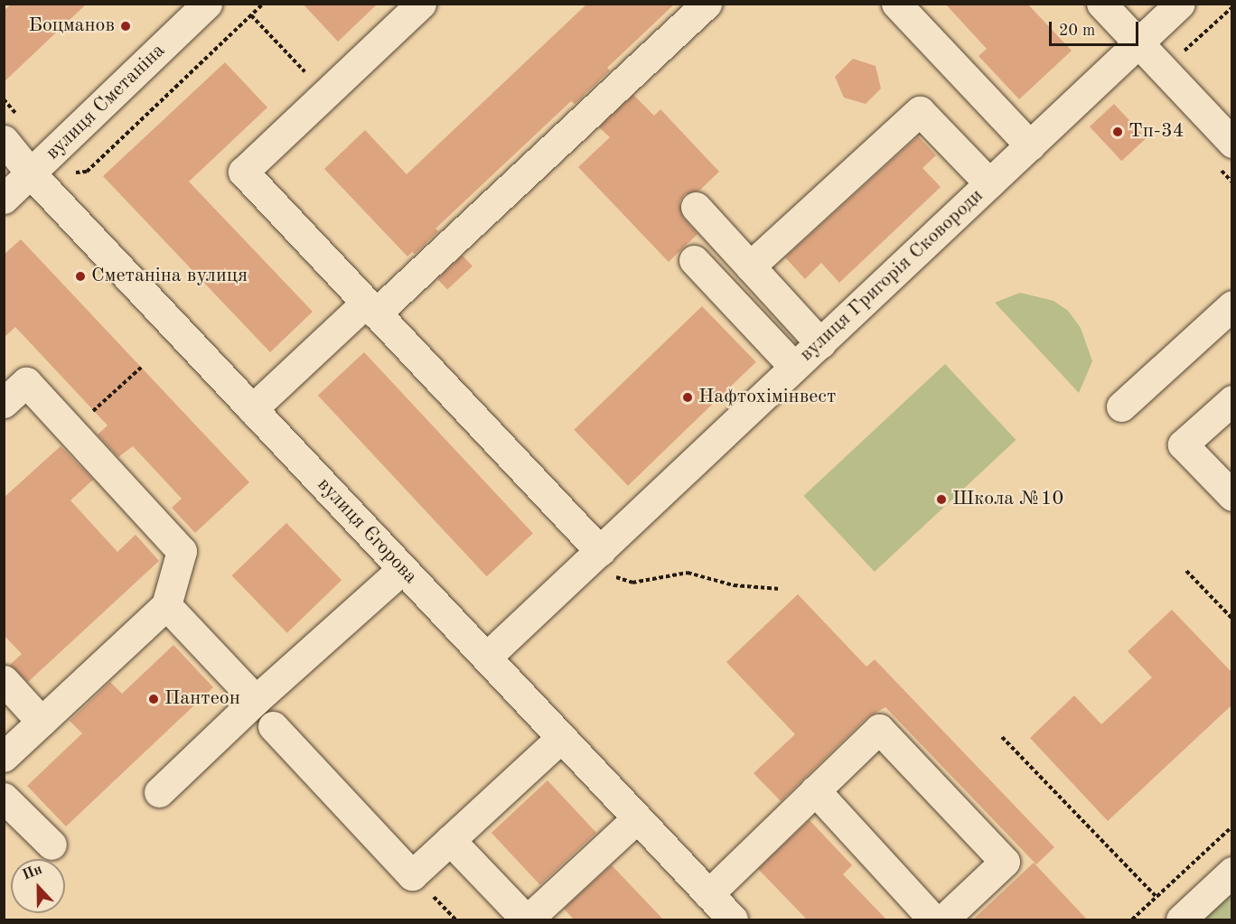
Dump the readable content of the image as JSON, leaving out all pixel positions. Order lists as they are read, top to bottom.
{
  "streets": {
    "street": ["вулиця Сметаніна", "вулиця Григорія Сковороди", "вулиця Єгорова"]
  },
  "crossings": [
    ["вулиця Сметаніна", "вулиця Єгорова"],
    ["вулиця Григорія Сковороди", "вулиця Єгорова"]
  ],
  "places": [
    "Боцманов",
    "Тп-34",
    "Сметаніна вулиця",
    "Нафтохімінвест",
    "Школа №10",
    "Пантеон"
  ],
  "scale_bar": "20 m",
  "north": "top"
}
